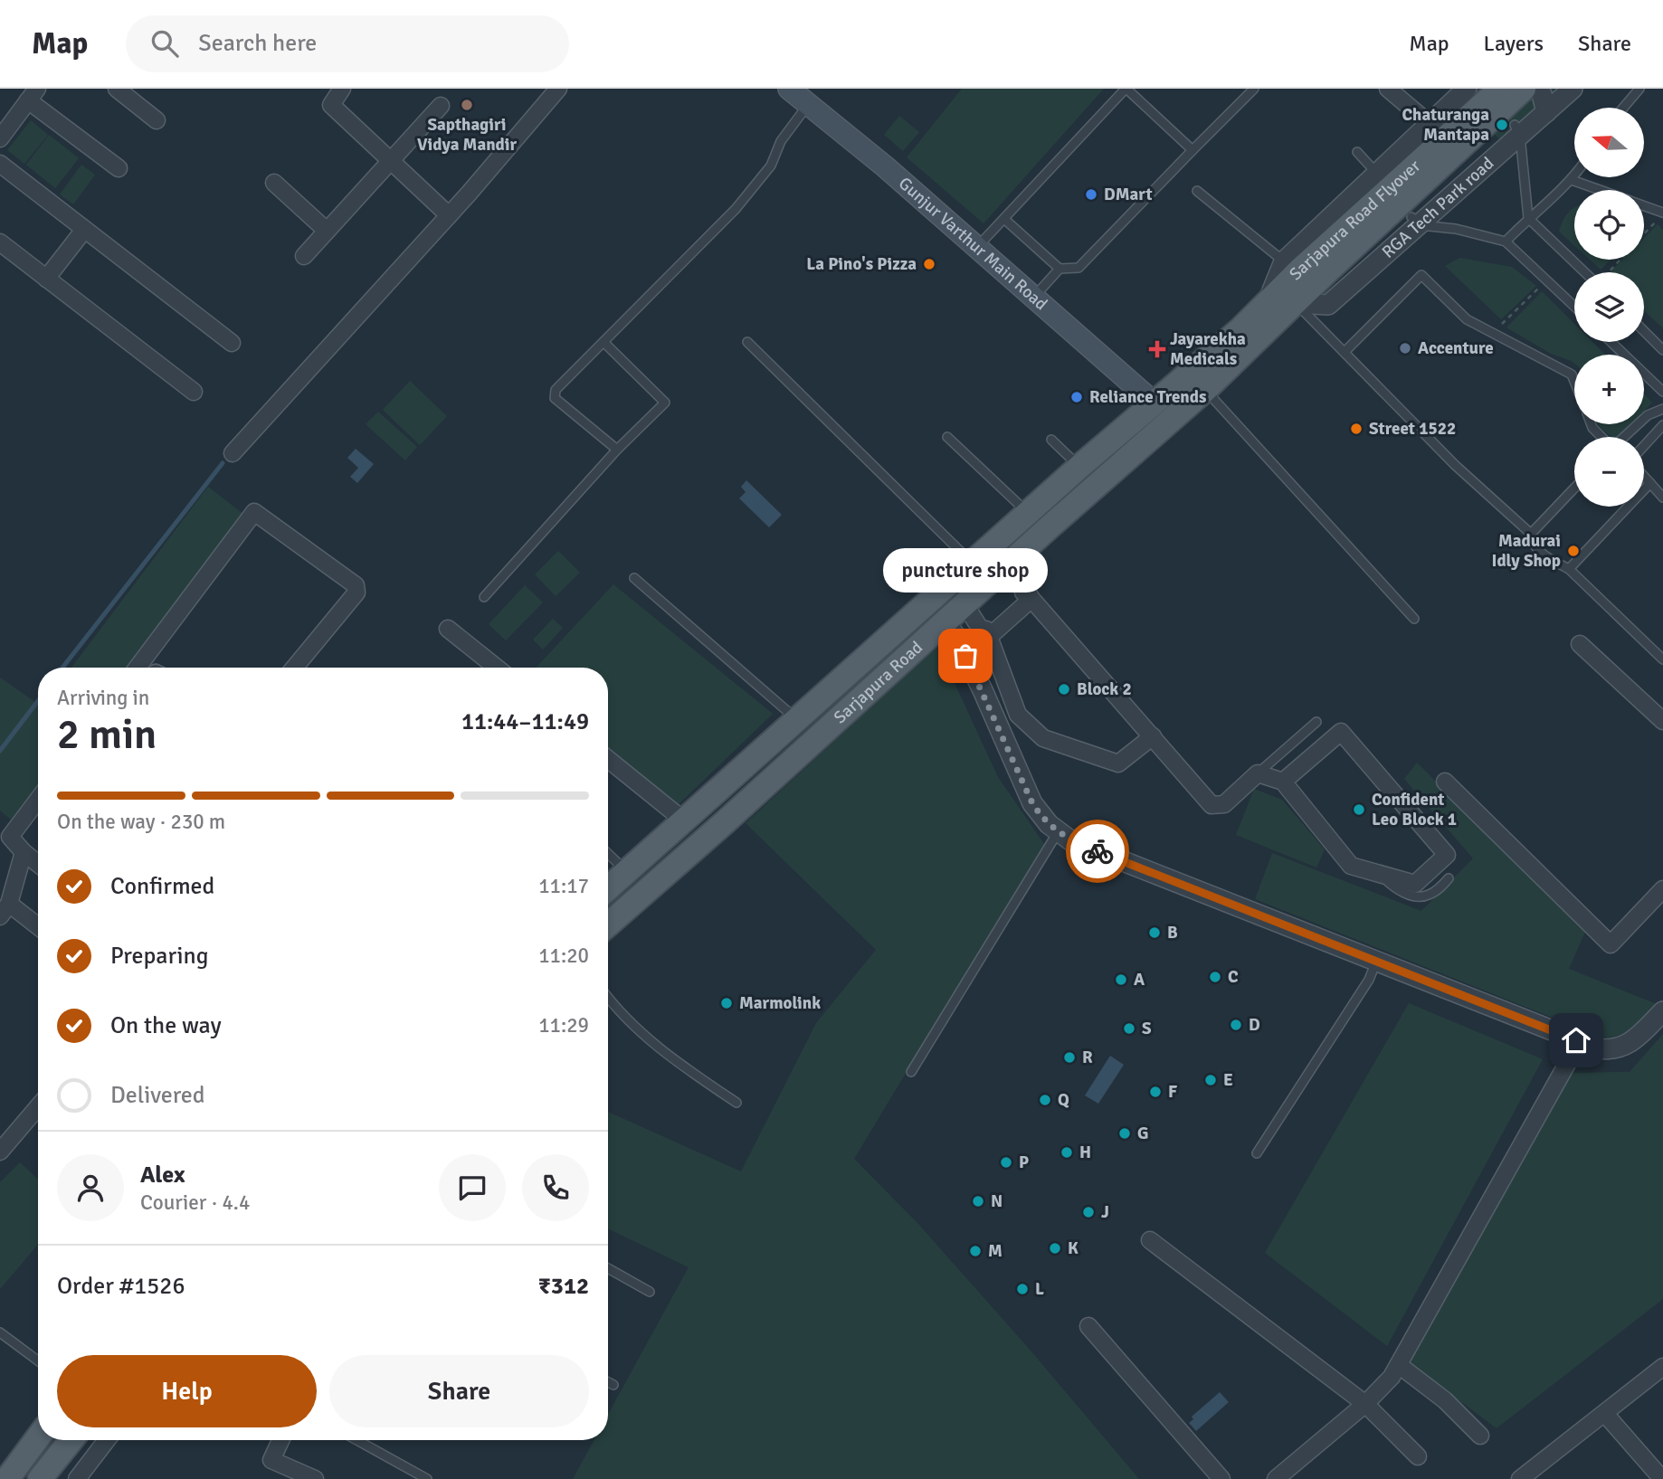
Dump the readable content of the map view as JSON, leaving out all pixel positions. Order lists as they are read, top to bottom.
{
  "streets": {
    "main road": ["Sarjapura Road Flyover", "Gunjur Varthur Main Road", "Sarjapura Road"],
    "street": ["RGA Tech Park road"]
  },
  "crossings": [
    ["RGA Tech Park road", "Sarjapura Road Flyover"],
    ["RGA Tech Park road", "Sarjapura Road"],
    ["Sarjapura Road Flyover", "Sarjapura Road"],
    ["Gunjur Varthur Main Road", "Sarjapura Road"]
  ],
  "places": {
    "other": [
      "Sapthagiri Vidya Mandir",
      "Chaturanga Mantapa",
      "DMart",
      "La Pino's Pizza",
      "Accenture",
      "Reliance Trends",
      "Street 1522",
      "Madurai Idly Shop",
      "puncture shop",
      "Block 2",
      "Confident Leo Block 1",
      "B",
      "C",
      "A",
      "Marmolink",
      "D",
      "S",
      "R",
      "E",
      "F",
      "Q",
      "G",
      "H",
      "P",
      "N",
      "J",
      "K",
      "M",
      "L"
    ],
    "health": ["Jayarekha Medicals"]
  },
  "north": "left",
  "page": {
    "header": "Map",
    "search": "Search here",
    "nav": ["Map", "Layers", "Share"],
    "map_buttons": ["+", "−"],
    "bubble": "puncture shop",
    "heading": ["2 min", "Arriving in", "11:44–11:49"],
    "panel": [
      "Alex",
      "Courier · 4.4",
      "Order #1526",
      "₹312"
    ],
    "bar": "On the way · 230 m",
    "list": [
      ["Confirmed", "11:17"],
      ["Preparing", "11:20"],
      ["On the way", "11:29"],
      "Delivered"
    ],
    "buttons": ["Help", "Share"]
  }
}
